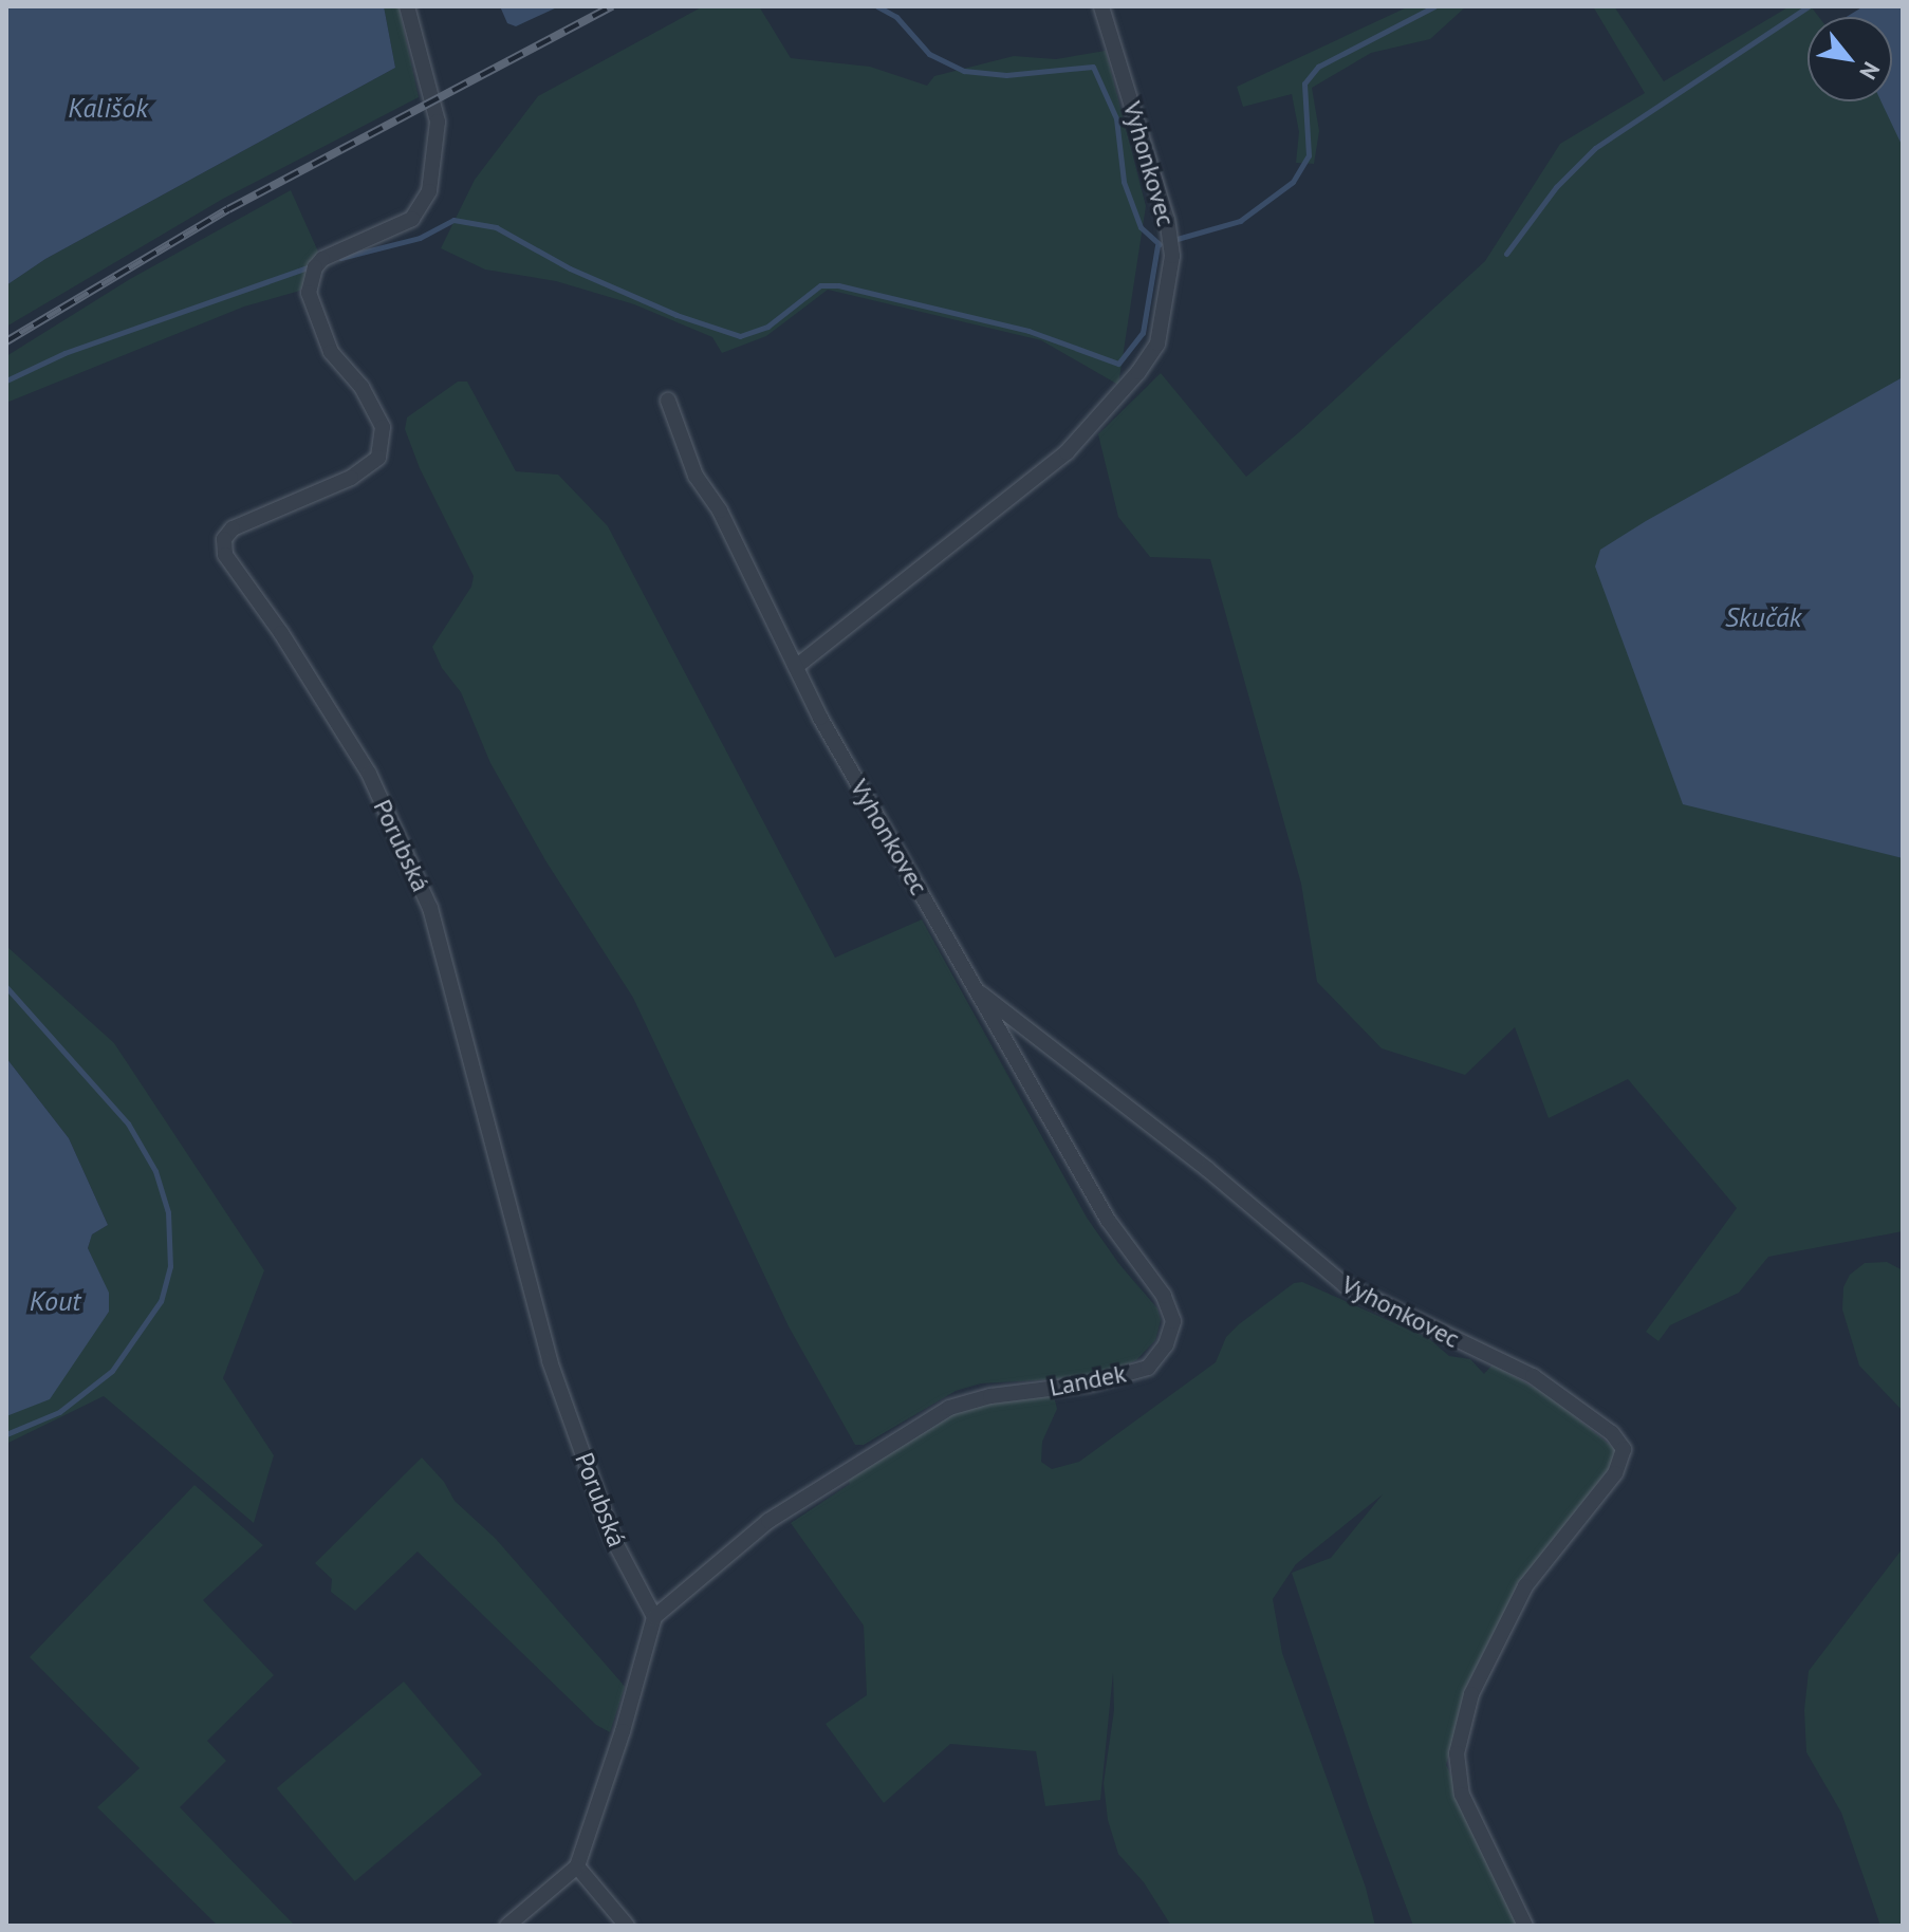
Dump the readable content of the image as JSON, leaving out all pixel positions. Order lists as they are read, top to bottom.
{
  "streets": {
    "street": ["Vyhonkovec", "Porubská", "Landek"]
  },
  "crossings": [
    ["Vyhonkovec", "Landek"],
    ["Porubská", "Landek"]
  ],
  "water": ["Kališok", "Skučák", "Kout"],
  "north": "bottom right"
}
